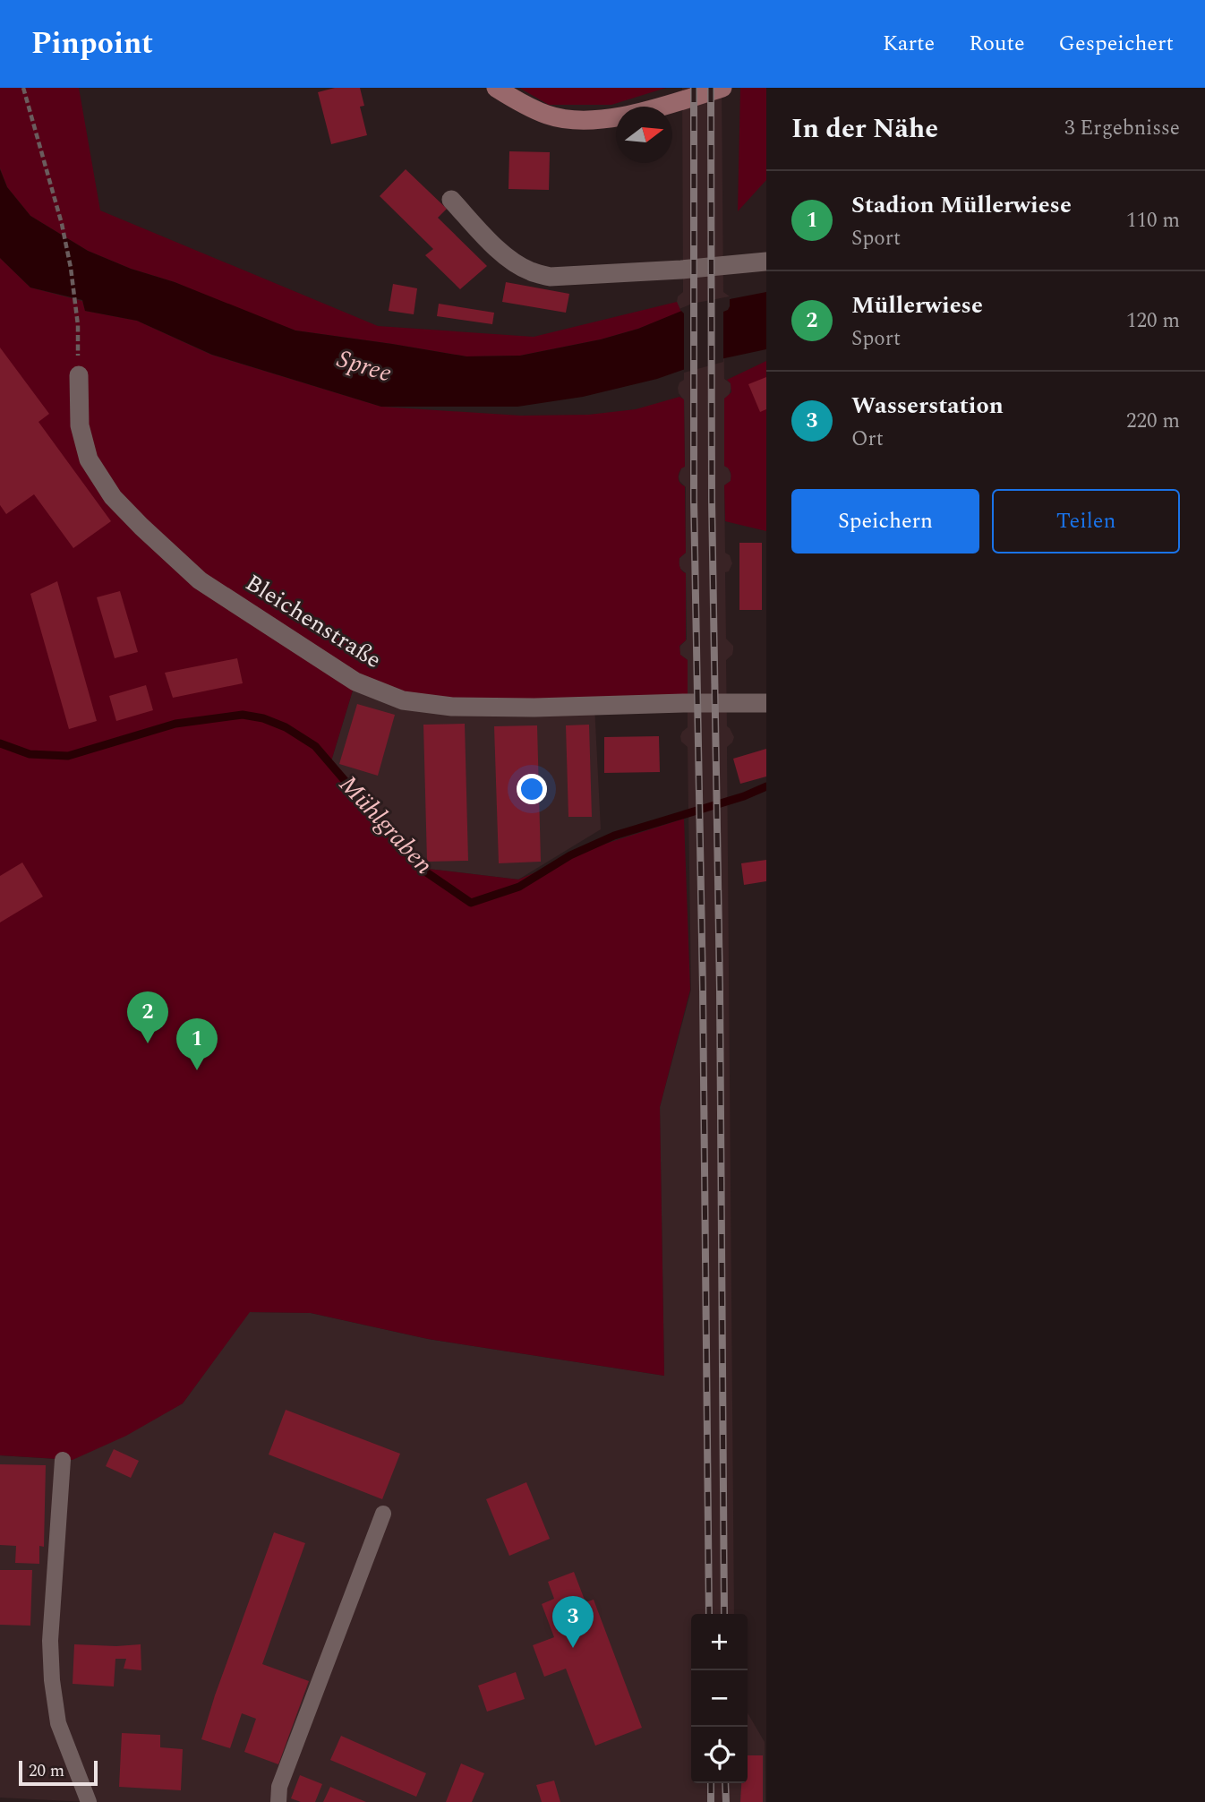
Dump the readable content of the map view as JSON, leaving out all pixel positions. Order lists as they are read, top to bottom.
{
  "streets": {
    "street": ["Bleichenstraße"]
  },
  "water": ["Spree", "Mühlgraben"],
  "scale_bar": "20 m",
  "north": "right",
  "page": {
    "header": "Pinpoint",
    "nav": ["Karte", "Route", "Gespeichert"],
    "heading": ["In der Nähe", "3 Ergebnisse"],
    "list": [
      {
        "mark": "1",
        "name": "Stadion Müllerwiese",
        "note": "Sport",
        "value": "110 m"
      },
      {
        "mark": "2",
        "name": "Müllerwiese",
        "note": "Sport",
        "value": "120 m"
      },
      {
        "mark": "3",
        "name": "Wasserstation",
        "note": "Ort",
        "value": "220 m"
      }
    ],
    "buttons": ["Speichern", "Teilen"],
    "pins": ["2", "1", "3"],
    "map_buttons": ["+", "−"],
    "scale": "20 m"
  }
}
